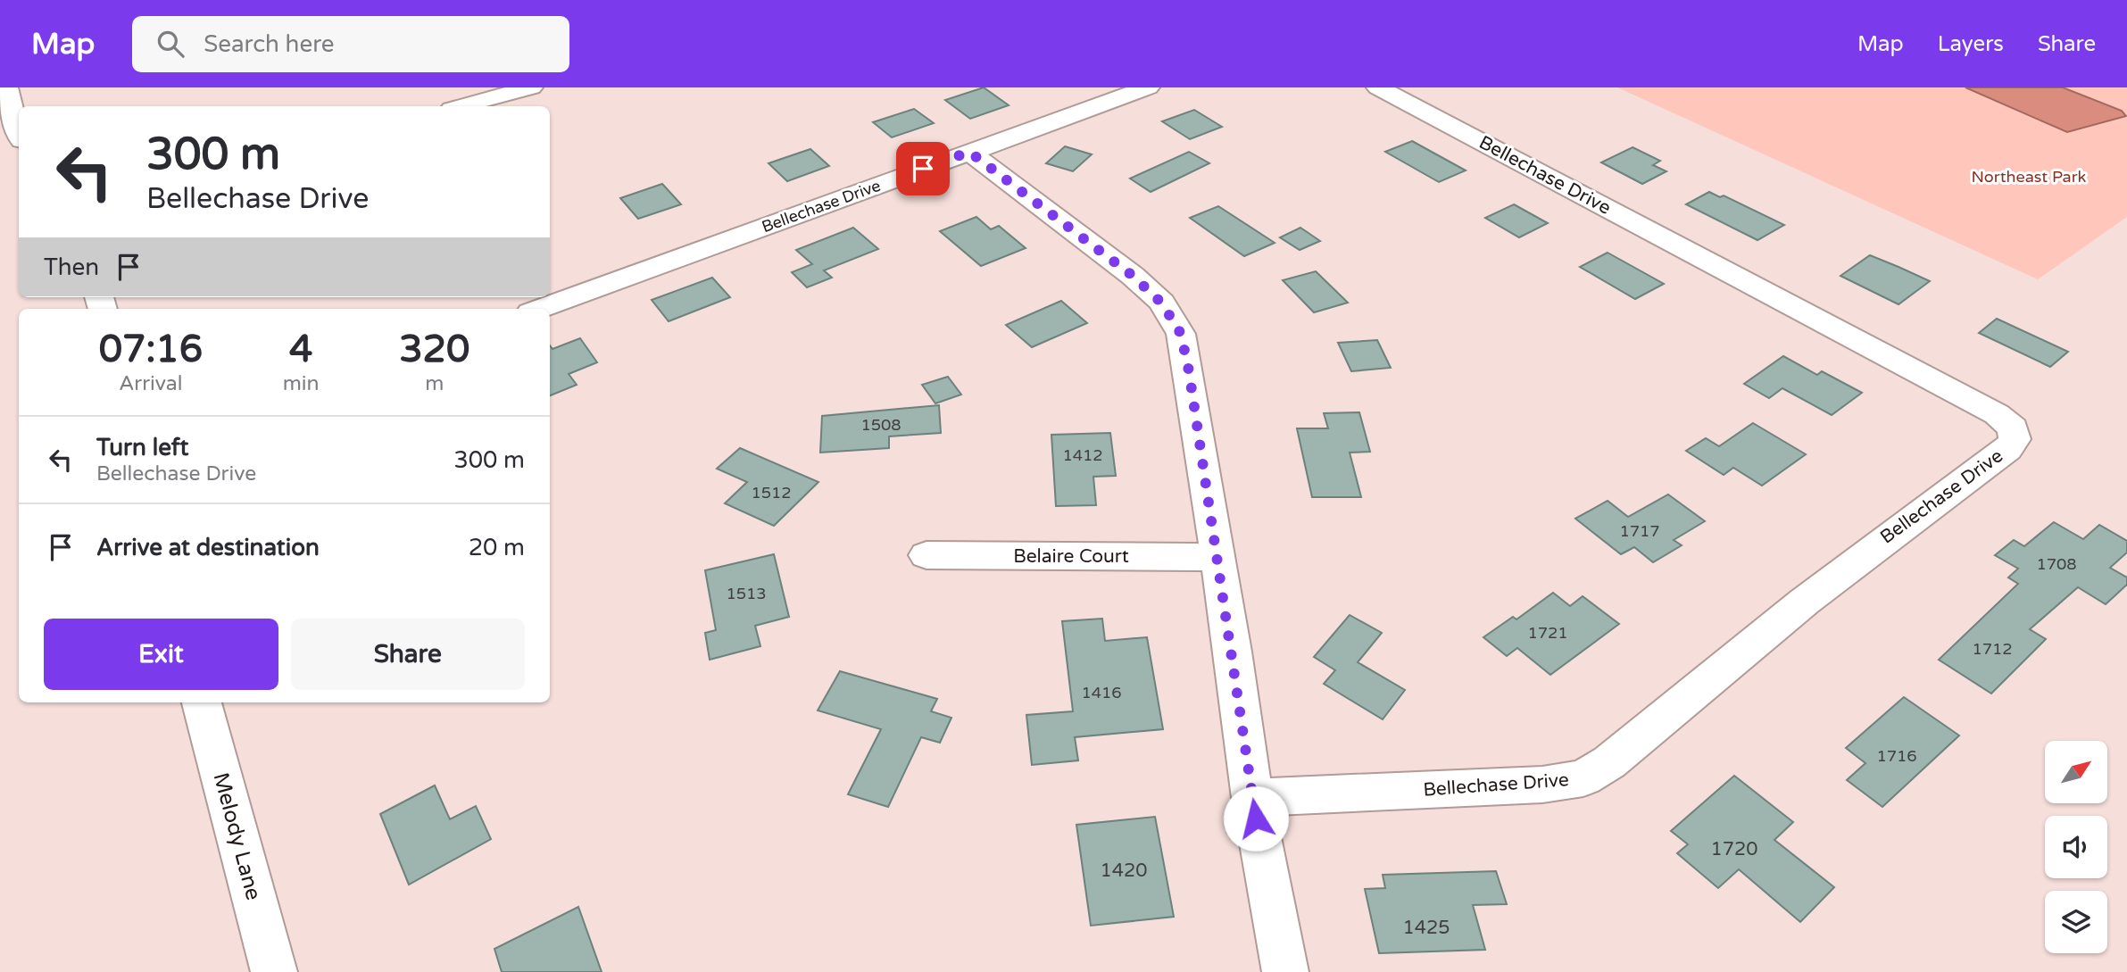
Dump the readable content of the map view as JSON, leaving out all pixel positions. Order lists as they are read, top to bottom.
{
  "streets": {
    "street": ["Bellechase Drive", "Belaire Court", "Melody Lane"]
  },
  "parks": ["Northeast Park"],
  "house_numbers": [
    "1508",
    "1412",
    "1512",
    "1717",
    "1708",
    "1513",
    "1721",
    "1712",
    "1416",
    "1716",
    "1720",
    "1420",
    "1425"
  ],
  "north": "top right",
  "page": {
    "header": "Map",
    "search": "Search here",
    "nav": ["Map", "Layers", "Share"],
    "turn": ["300 m", "Bellechase Drive"],
    "then": "Then",
    "eta": [
      "07:16",
      "Arrival",
      "4",
      "min",
      "320",
      "m"
    ],
    "list": [
      {
        "name": "Turn left",
        "note": "Bellechase Drive",
        "value": "300 m"
      },
      {
        "name": "Arrive at destination",
        "value": "20 m"
      }
    ],
    "buttons": ["Exit", "Share"]
  }
}
